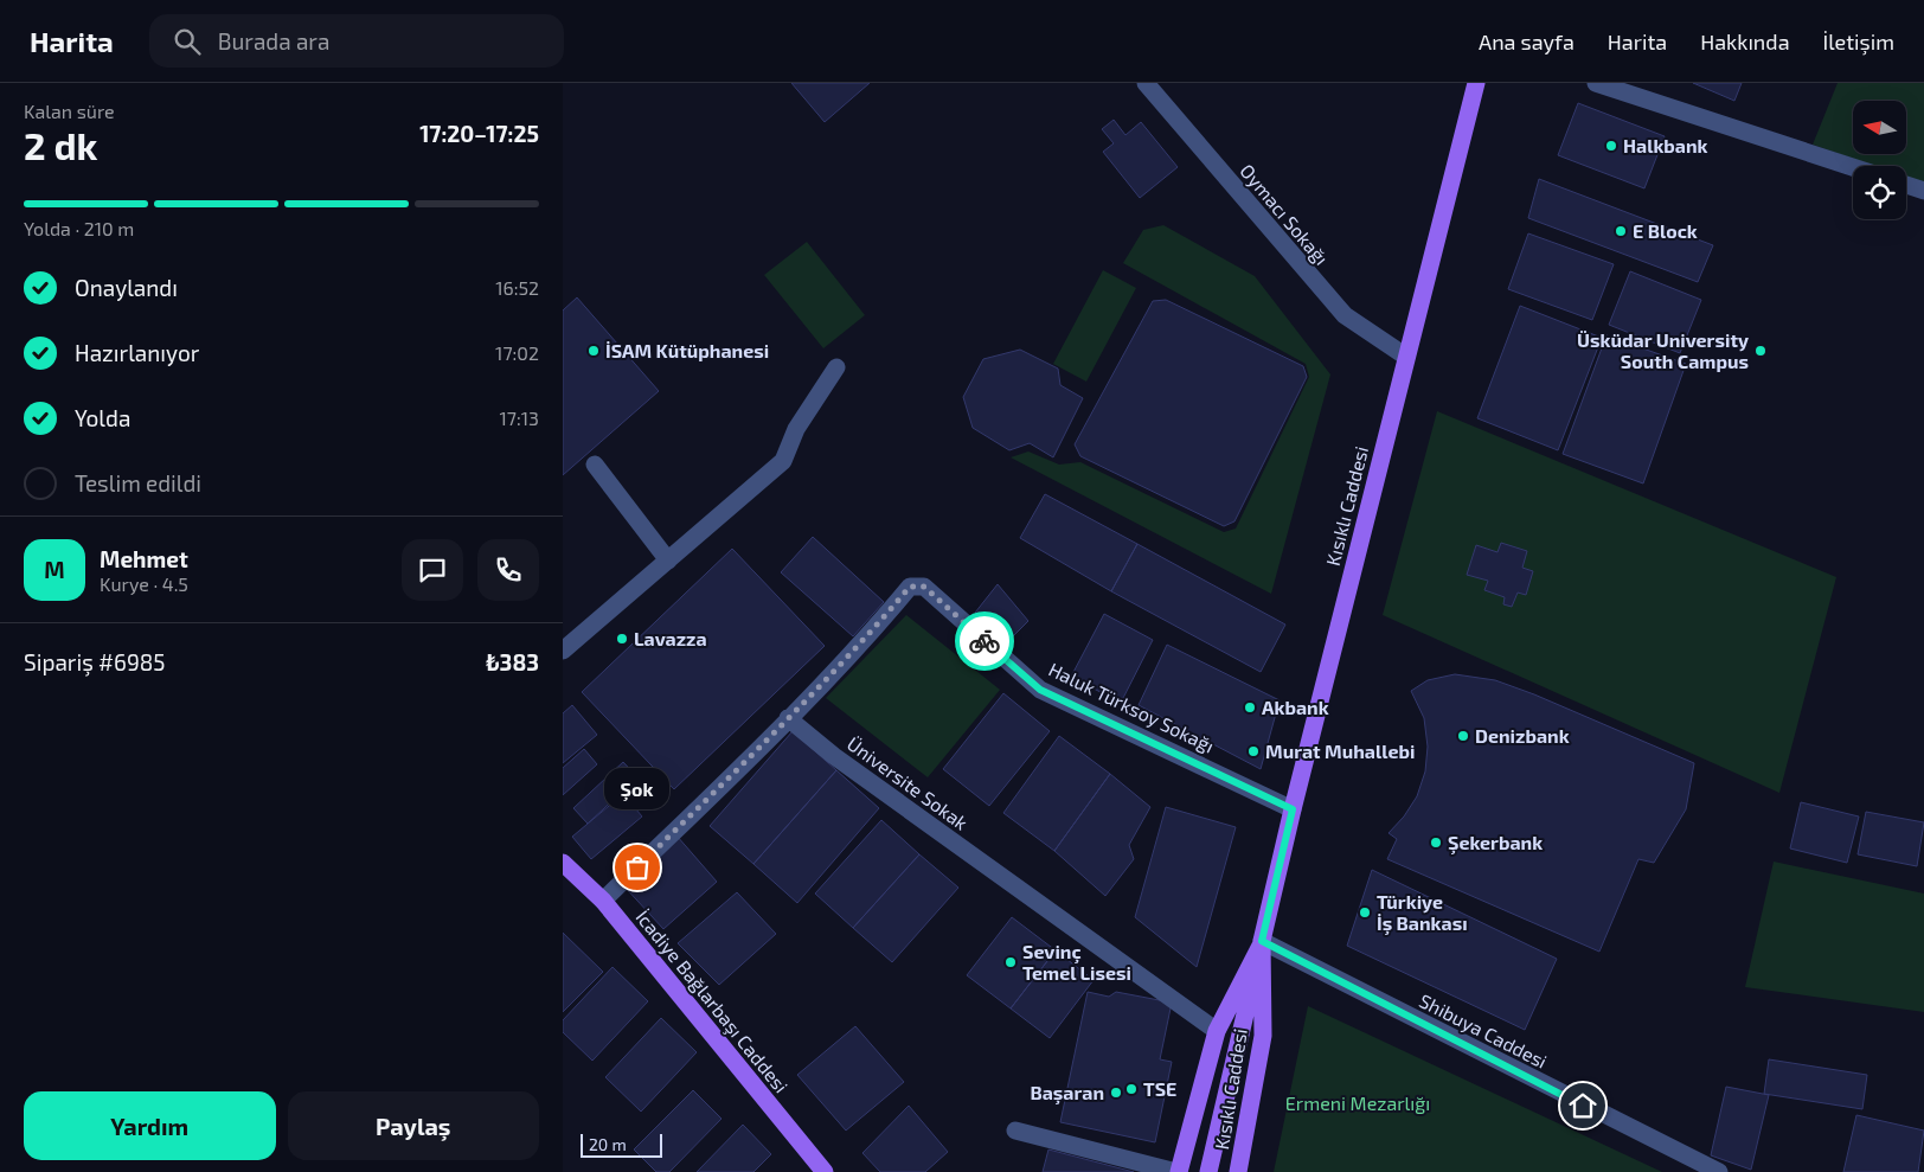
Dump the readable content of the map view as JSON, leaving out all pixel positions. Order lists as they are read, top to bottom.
{
  "streets": {
    "main road": ["Kısıklı Caddesi", "İcadiye Bağlarbaşı Caddesi"],
    "street": [
      "Oymacı Sokağı",
      "Haluk Türksoy Sokağı",
      "Üniversite Sokak",
      "Shibuya Caddesi"
    ]
  },
  "crossings": [
    ["Oymacı Sokağı", "Kısıklı Caddesi"],
    ["Kısıklı Caddesi", "Haluk Türksoy Sokağı"],
    ["Kısıklı Caddesi", "Üniversite Sokak"],
    ["Kısıklı Caddesi", "Shibuya Caddesi"],
    ["Haluk Türksoy Sokağı", "Üniversite Sokak"]
  ],
  "parks": ["Ermeni Mezarlığı"],
  "places": [
    "Halkbank",
    "E Block",
    "İSAM Kütüphanesi",
    "Üsküdar University South Campus",
    "Lavazza",
    "Akbank",
    "Denizbank",
    "Murat Muhallebi",
    "Şekerbank",
    "Şok",
    "Türkiye İş Bankası",
    "Sevinç Temel Lisesi",
    "TSE",
    "Başaran"
  ],
  "scale_bar": "20 m",
  "north": "left",
  "page": {
    "header": "Harita",
    "search": "Burada ara",
    "nav": [
      "Ana sayfa",
      "Harita",
      "Hakkında",
      "İletişim"
    ],
    "heading": ["2 dk", "Kalan süre", "17:20–17:25"],
    "panel": [
      "Mehmet",
      "Kurye · 4.5",
      "Sipariş #6985",
      "₺383"
    ],
    "bar": "Yolda · 210 m",
    "list": [
      ["Onaylandı", "16:52"],
      ["Hazırlanıyor", "17:02"],
      ["Yolda", "17:13"],
      "Teslim edildi"
    ],
    "round": "M",
    "bubble": "Şok",
    "buttons": ["Yardım", "Paylaş"],
    "scale": "20 m"
  }
}
